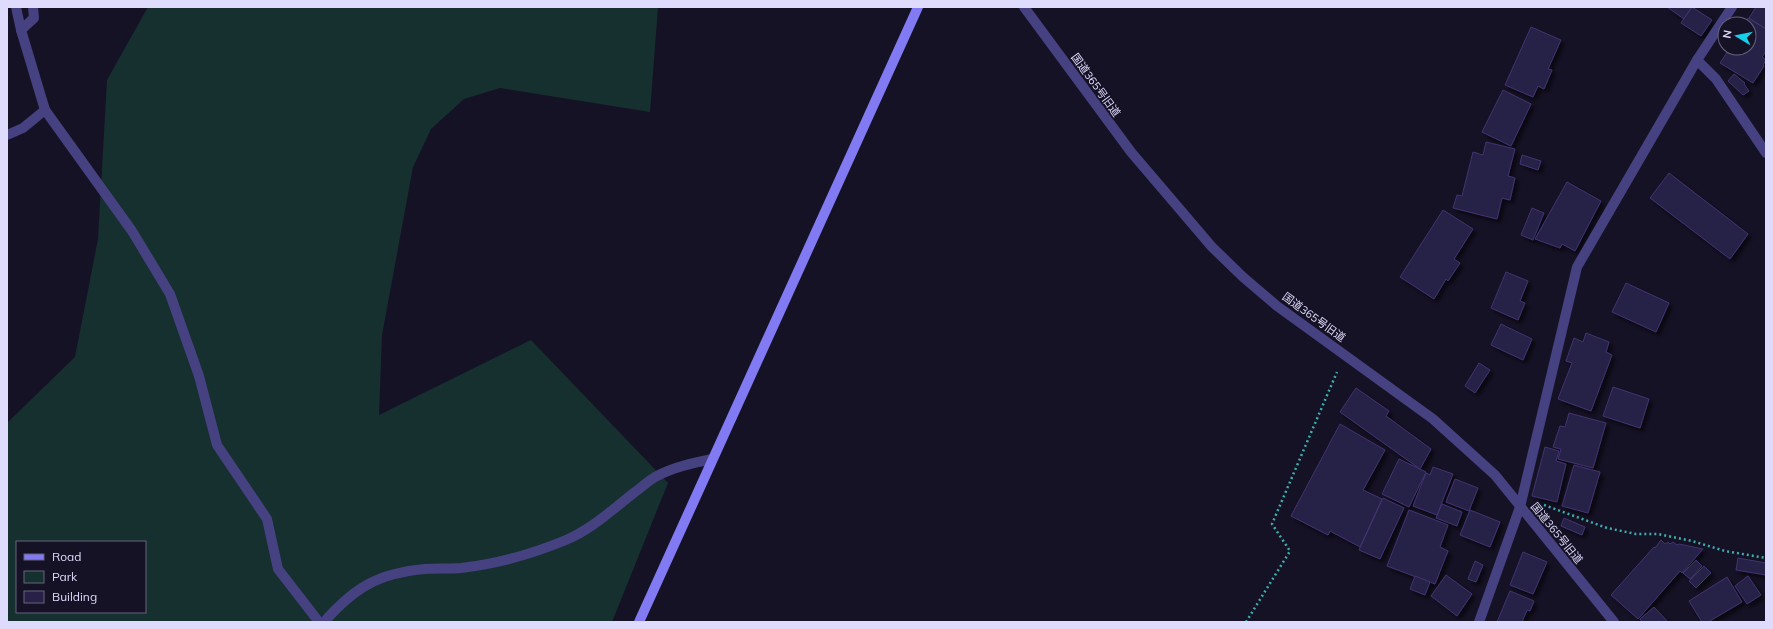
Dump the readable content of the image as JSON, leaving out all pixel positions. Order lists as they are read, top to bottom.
{
  "streets": {
    "street": ["国道365号旧道"]
  },
  "legend": ["Road", "Park", "Building"],
  "north": "left"
}
